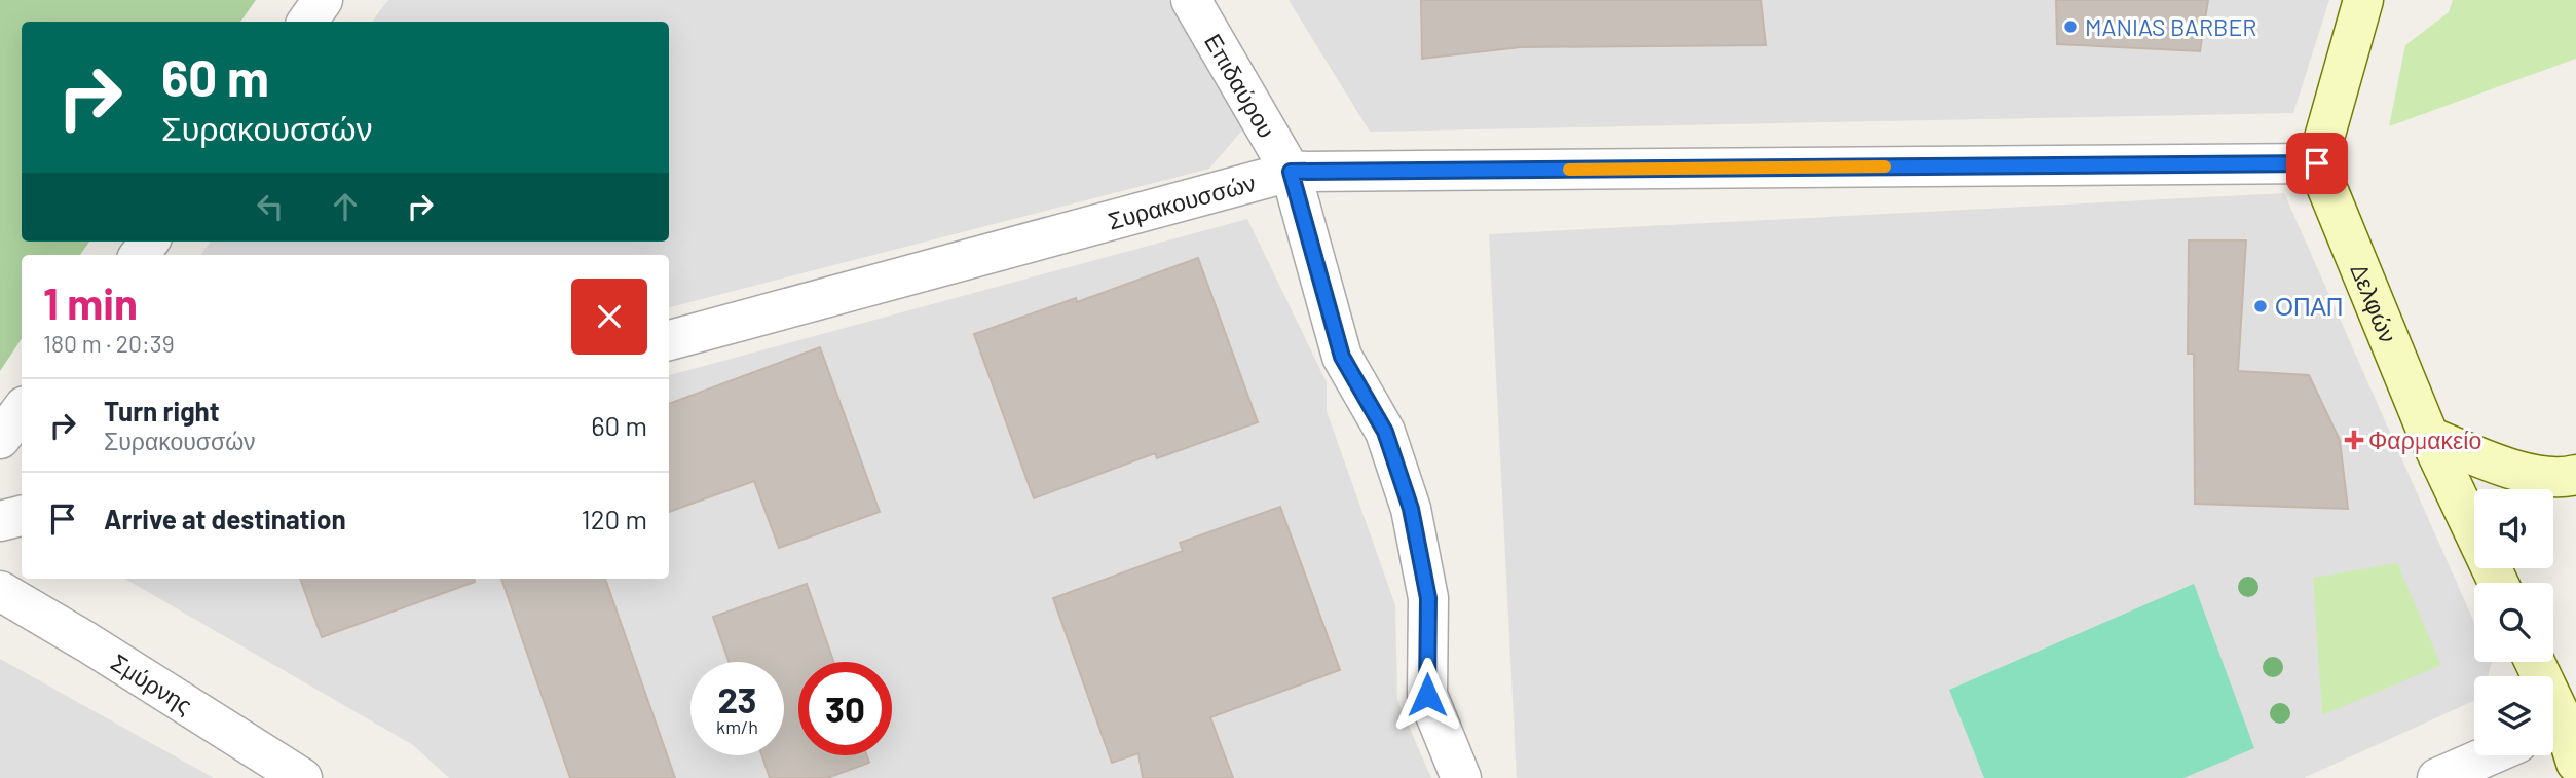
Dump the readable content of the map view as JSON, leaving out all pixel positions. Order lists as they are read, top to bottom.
{
  "streets": {
    "main road": ["Δελφών"],
    "street": ["Επιδαύρου", "Συρακουσσών", "Σμύρνης"]
  },
  "crossings": [
    ["Επιδαύρου", "Συρακουσσών"],
    ["Συρακουσσών", "Δελφών"]
  ],
  "places": {
    "other": ["MANIAS BARBER", "ΟΠΑΠ"],
    "health": ["Φαρμακείο"]
  },
  "page": {
    "turn": ["60 m", "Συρακουσσών"],
    "heading": ["1 min", "180 m · 20:39"],
    "list": [
      {
        "name": "Turn right",
        "note": "Συρακουσσών",
        "value": "60 m"
      },
      {
        "name": "Arrive at destination",
        "value": "120 m"
      }
    ],
    "speed": "23 km/h",
    "limit": "30"
  }
}
